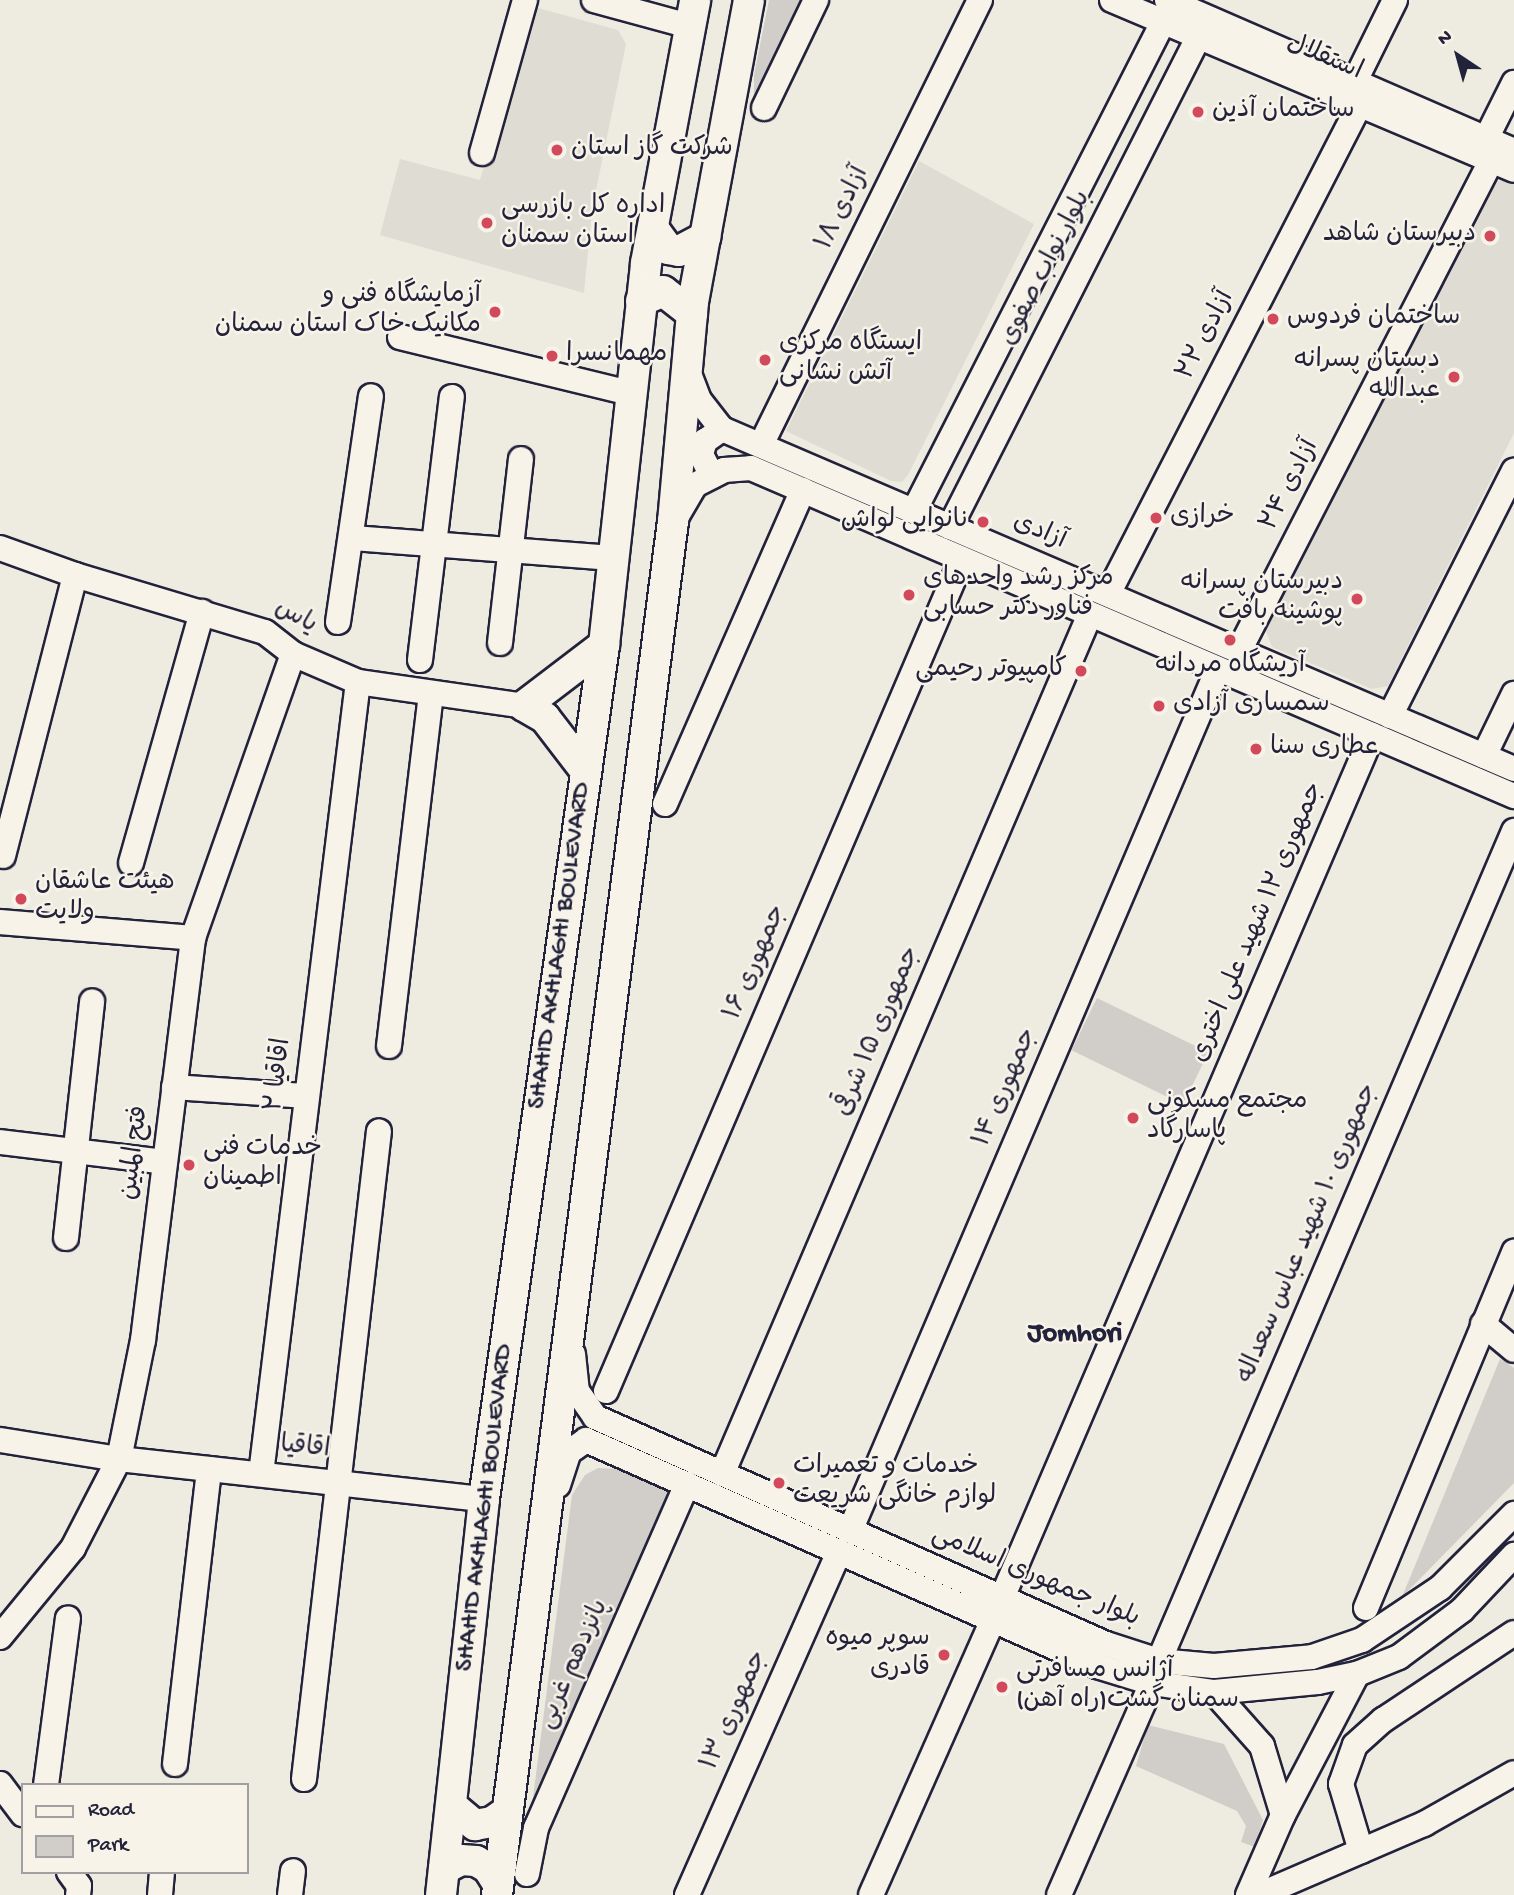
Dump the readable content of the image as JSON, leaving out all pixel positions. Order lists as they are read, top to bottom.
{
  "streets": {
    "main road": ["SHAHID AKHLAGHI BOULEVARD"],
    "street": [
      "استقلال",
      "آزادی ۱۸",
      "بلوار نواب صفوی",
      "آزادی ۲۲",
      "آزادی ۲۴",
      "آزادی",
      "یاس",
      "جمهوری ۱۲ شهید علی اختری",
      "جمهوری ۱۶",
      "جمهوری ۱۵ شرقی",
      "اقاقیا ۲",
      "جمهوری ۱۴",
      "فتح المبین",
      "جمهوری ۱۰ شهید عباس سعداله",
      "اقاقیا",
      "بلوار جمهوری اسلامی",
      "پانزدهم غربی",
      "جمهوری ۱۳"
    ]
  },
  "crossings": [
    ["استقلال", "بلوار نواب صفوی"],
    ["استقلال", "آزادی ۲۲"],
    ["استقلال", "آزادی ۲۴"],
    ["آزادی ۱۸", "آزادی"],
    ["بلوار نواب صفوی", "آزادی"],
    ["آزادی ۲۲", "آزادی"],
    ["آزادی ۲۴", "آزادی"],
    ["آزادی", "جمهوری ۱۲ شهید علی اختری"],
    ["آزادی", "جمهوری ۱۶"],
    ["آزادی", "جمهوری ۱۵ شرقی"],
    ["آزادی", "جمهوری ۱۴"],
    ["یاس", "اقاقیا ۲"],
    ["یاس", "فتح المبین"],
    ["جمهوری ۱۲ شهید علی اختری", "بلوار جمهوری اسلامی"],
    ["SHAHID AKHLAGHI BOULEVARD", "اقاقیا"],
    ["جمهوری ۱۵ شرقی", "بلوار جمهوری اسلامی"],
    ["اقاقیا ۲", "اقاقیا"],
    ["جمهوری ۱۴", "بلوار جمهوری اسلامی"],
    ["جمهوری ۱۴", "جمهوری ۱۳"],
    ["فتح المبین", "اقاقیا"],
    ["جمهوری ۱۰ شهید عباس سعداله", "بلوار جمهوری اسلامی"],
    ["بلوار جمهوری اسلامی", "پانزدهم غربی"],
    ["بلوار جمهوری اسلامی", "جمهوری ۱۳"]
  ],
  "districts": ["Jomhori"],
  "places": [
    "ساختمان آذین",
    "شرکت گاز استان",
    "اداره کل بازرسی استان سمنان",
    "دبیرستان شاهد",
    "آزمایشگاه فنی و مکانیک خاک استان سمنان",
    "ساختمان فردوس",
    "مهمانسرا",
    "ایستگاه مرکزی آتش نشانی",
    "دبستان پسرانه عبدالله",
    "خرازی",
    "نانوایی لواش",
    "مرکز رشد واحدهای فناور دکتر حسابی",
    "دبیرستان پسرانه پوشینه بافت",
    "آریشگاه مردانه",
    "کامپیوتر رحیمی",
    "سمساری آزادی",
    "عطاری سنا",
    "هیئت عاشقان ولایت",
    "مجتمع مسکونی پاسارگاد",
    "خدمات فنی اطمینان",
    "خدمات و تعمیرات لوازم خانگی شریعت",
    "سوپر میوه قادری",
    "آژانس مسافرتی سمنان گشت(راه آهن)"
  ],
  "legend": ["Road", "Park"],
  "north": "top left"
}
